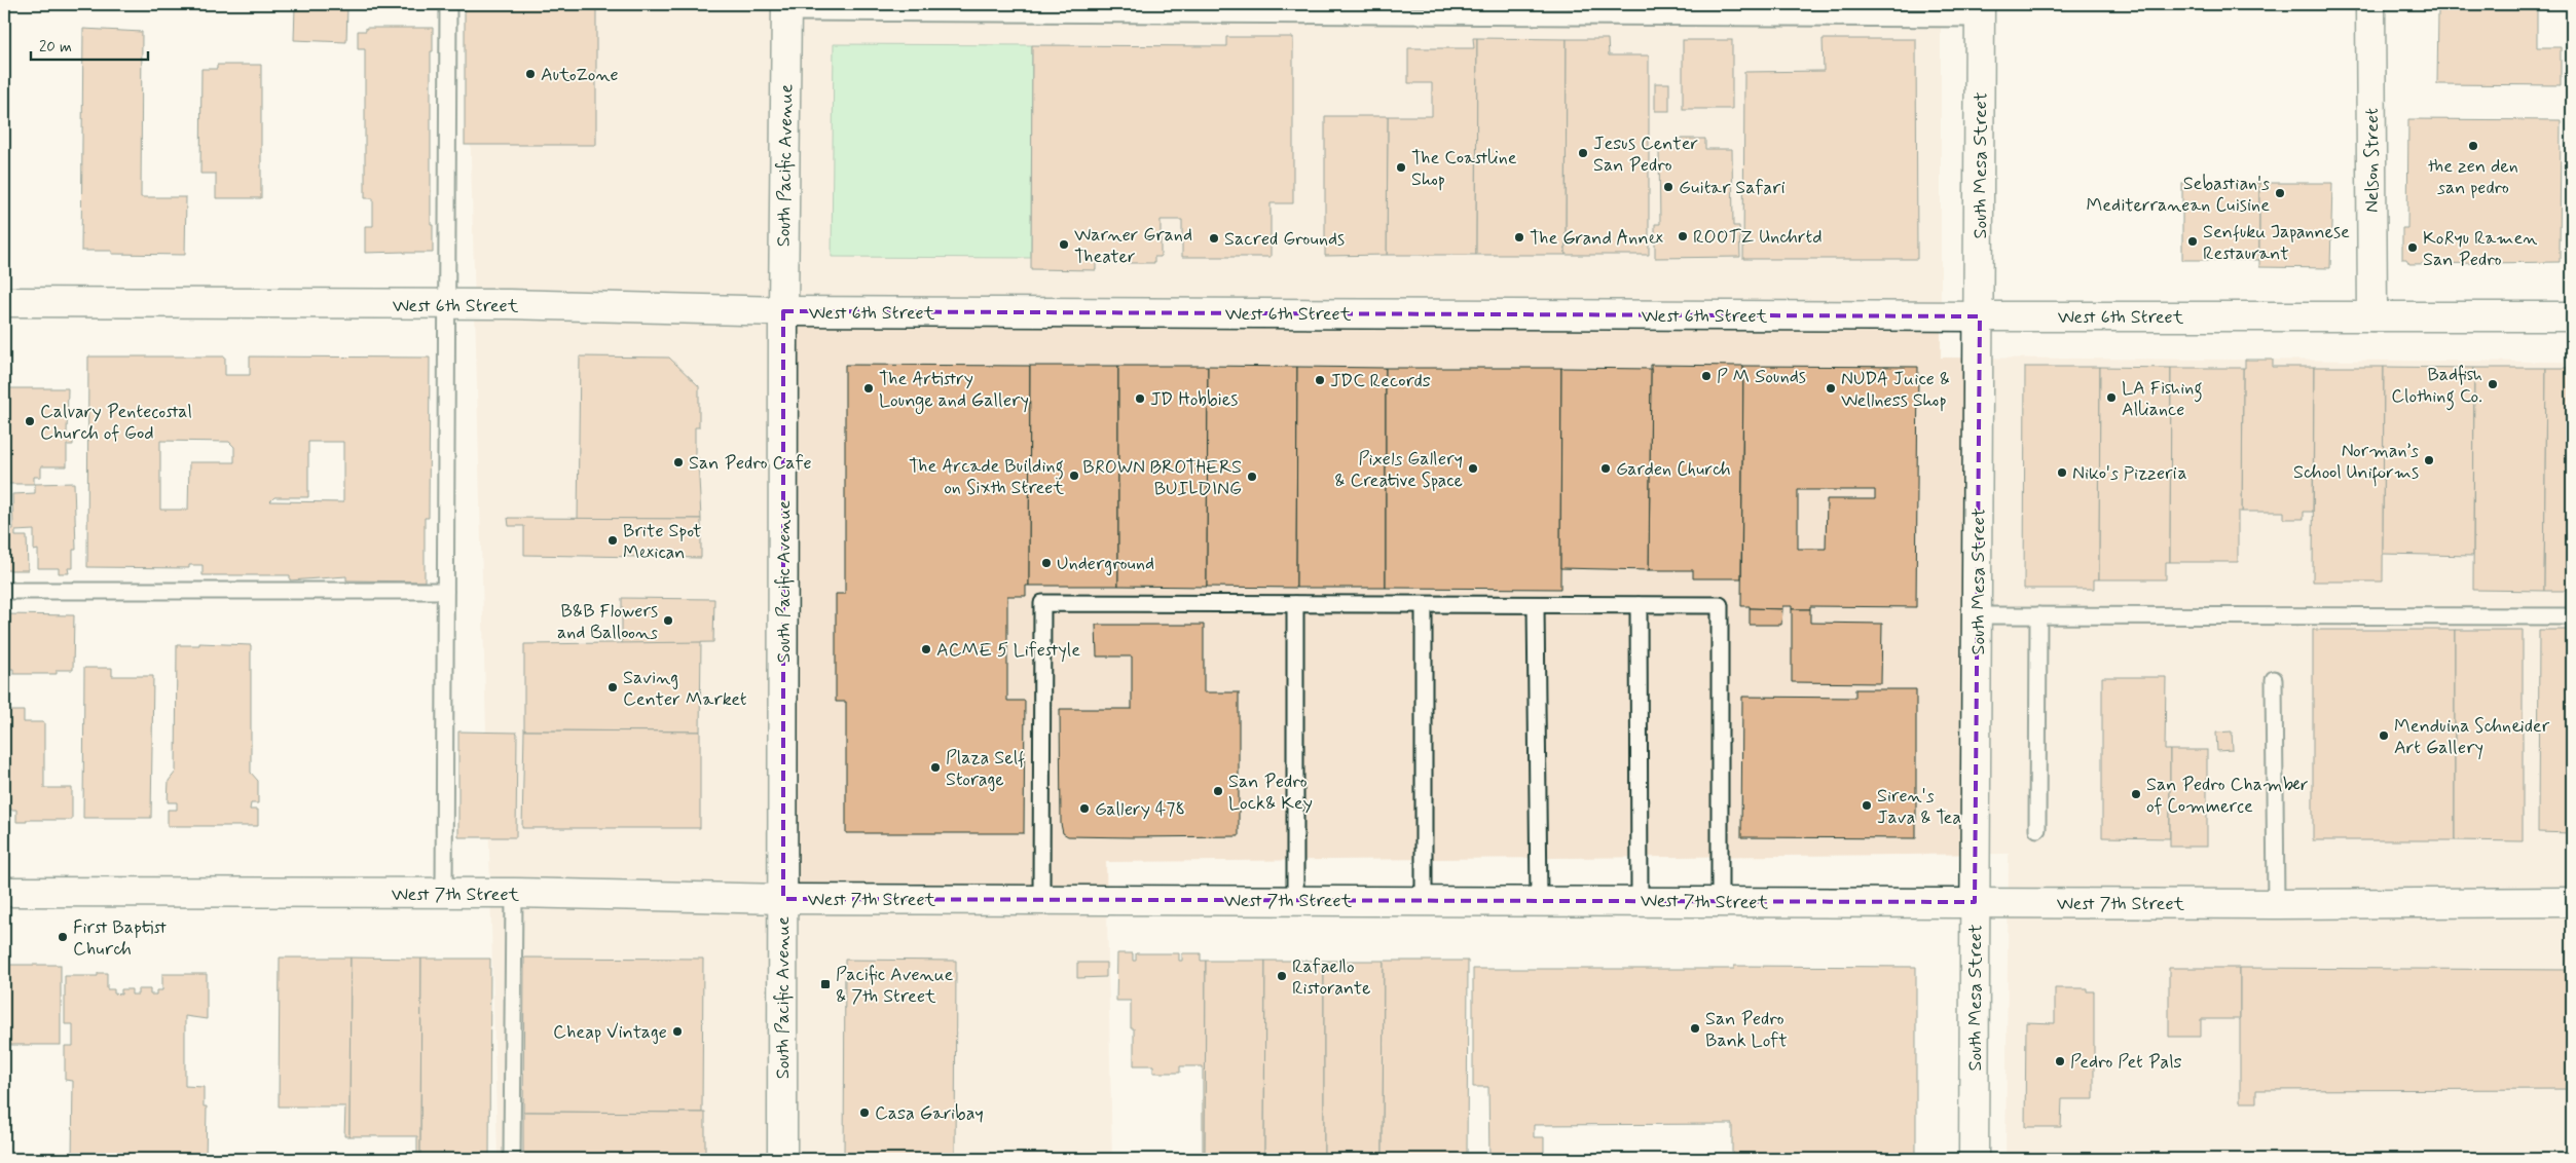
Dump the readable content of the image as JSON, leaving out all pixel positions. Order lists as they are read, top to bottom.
{
  "streets": {
    "street": [
      "Nelson Street",
      "South Pacific Avenue",
      "South Mesa Street",
      "West 6th Street",
      "West 7th Street"
    ]
  },
  "crossings": [
    ["Nelson Street", "West 6th Street"],
    ["South Pacific Avenue", "West 6th Street"],
    ["South Pacific Avenue", "West 7th Street"],
    ["South Mesa Street", "West 6th Street"],
    ["South Mesa Street", "West 7th Street"]
  ],
  "places": {
    "other": [
      "AutoZone",
      "the zen den san pedro",
      "Jesus Center San Pedro",
      "The Coastline Shop",
      "Guitar Safari",
      "Sebastian's Mediterranean Cuisine",
      "ROOTZ Unchrtd",
      "The Grand Annex",
      "Sacred Grounds",
      "Senfuku Japannese Restaurant",
      "Warner Grand Theater",
      "KoRyu Ramen San Pedro",
      "P M Sounds",
      "JDC Records",
      "Badfish Clothing Co.",
      "The Artistry Lounge and Gallery",
      "NUDA Juice & Wellness Shop",
      "LA Fishing Alliance",
      "JD Hobbies",
      "Calvary Pentecostal Church of God",
      "Norman’s School Uniforms",
      "San Pedro Cafe",
      "Pixels Gallery & Creative Space",
      "Garden Church",
      "Niko's Pizzeria",
      "The Arcade Building on Sixth Street",
      "BROWN BROTHERS BUILDING",
      "Brite Spot Mexican",
      "Underground",
      "B&B Flowers and Balloons",
      "ACME 5 Lifestyle",
      "Saving Center Market",
      "Menduina Schneider Art Gallery",
      "Plaza Self Storage",
      "San Pedro Lock& Key",
      "San Pedro Chamber of Commerce",
      "Siren's Java & Tea",
      "Gallery 478",
      "First Baptist Church",
      "Rafaello Ristorante",
      "San Pedro Bank Loft",
      "Cheap Vintage",
      "Pedro Pet Pals",
      "Casa Garibay"
    ],
    "transit": ["Pacific Avenue & 7th Street"]
  },
  "scale_bar": "20 m"
}
